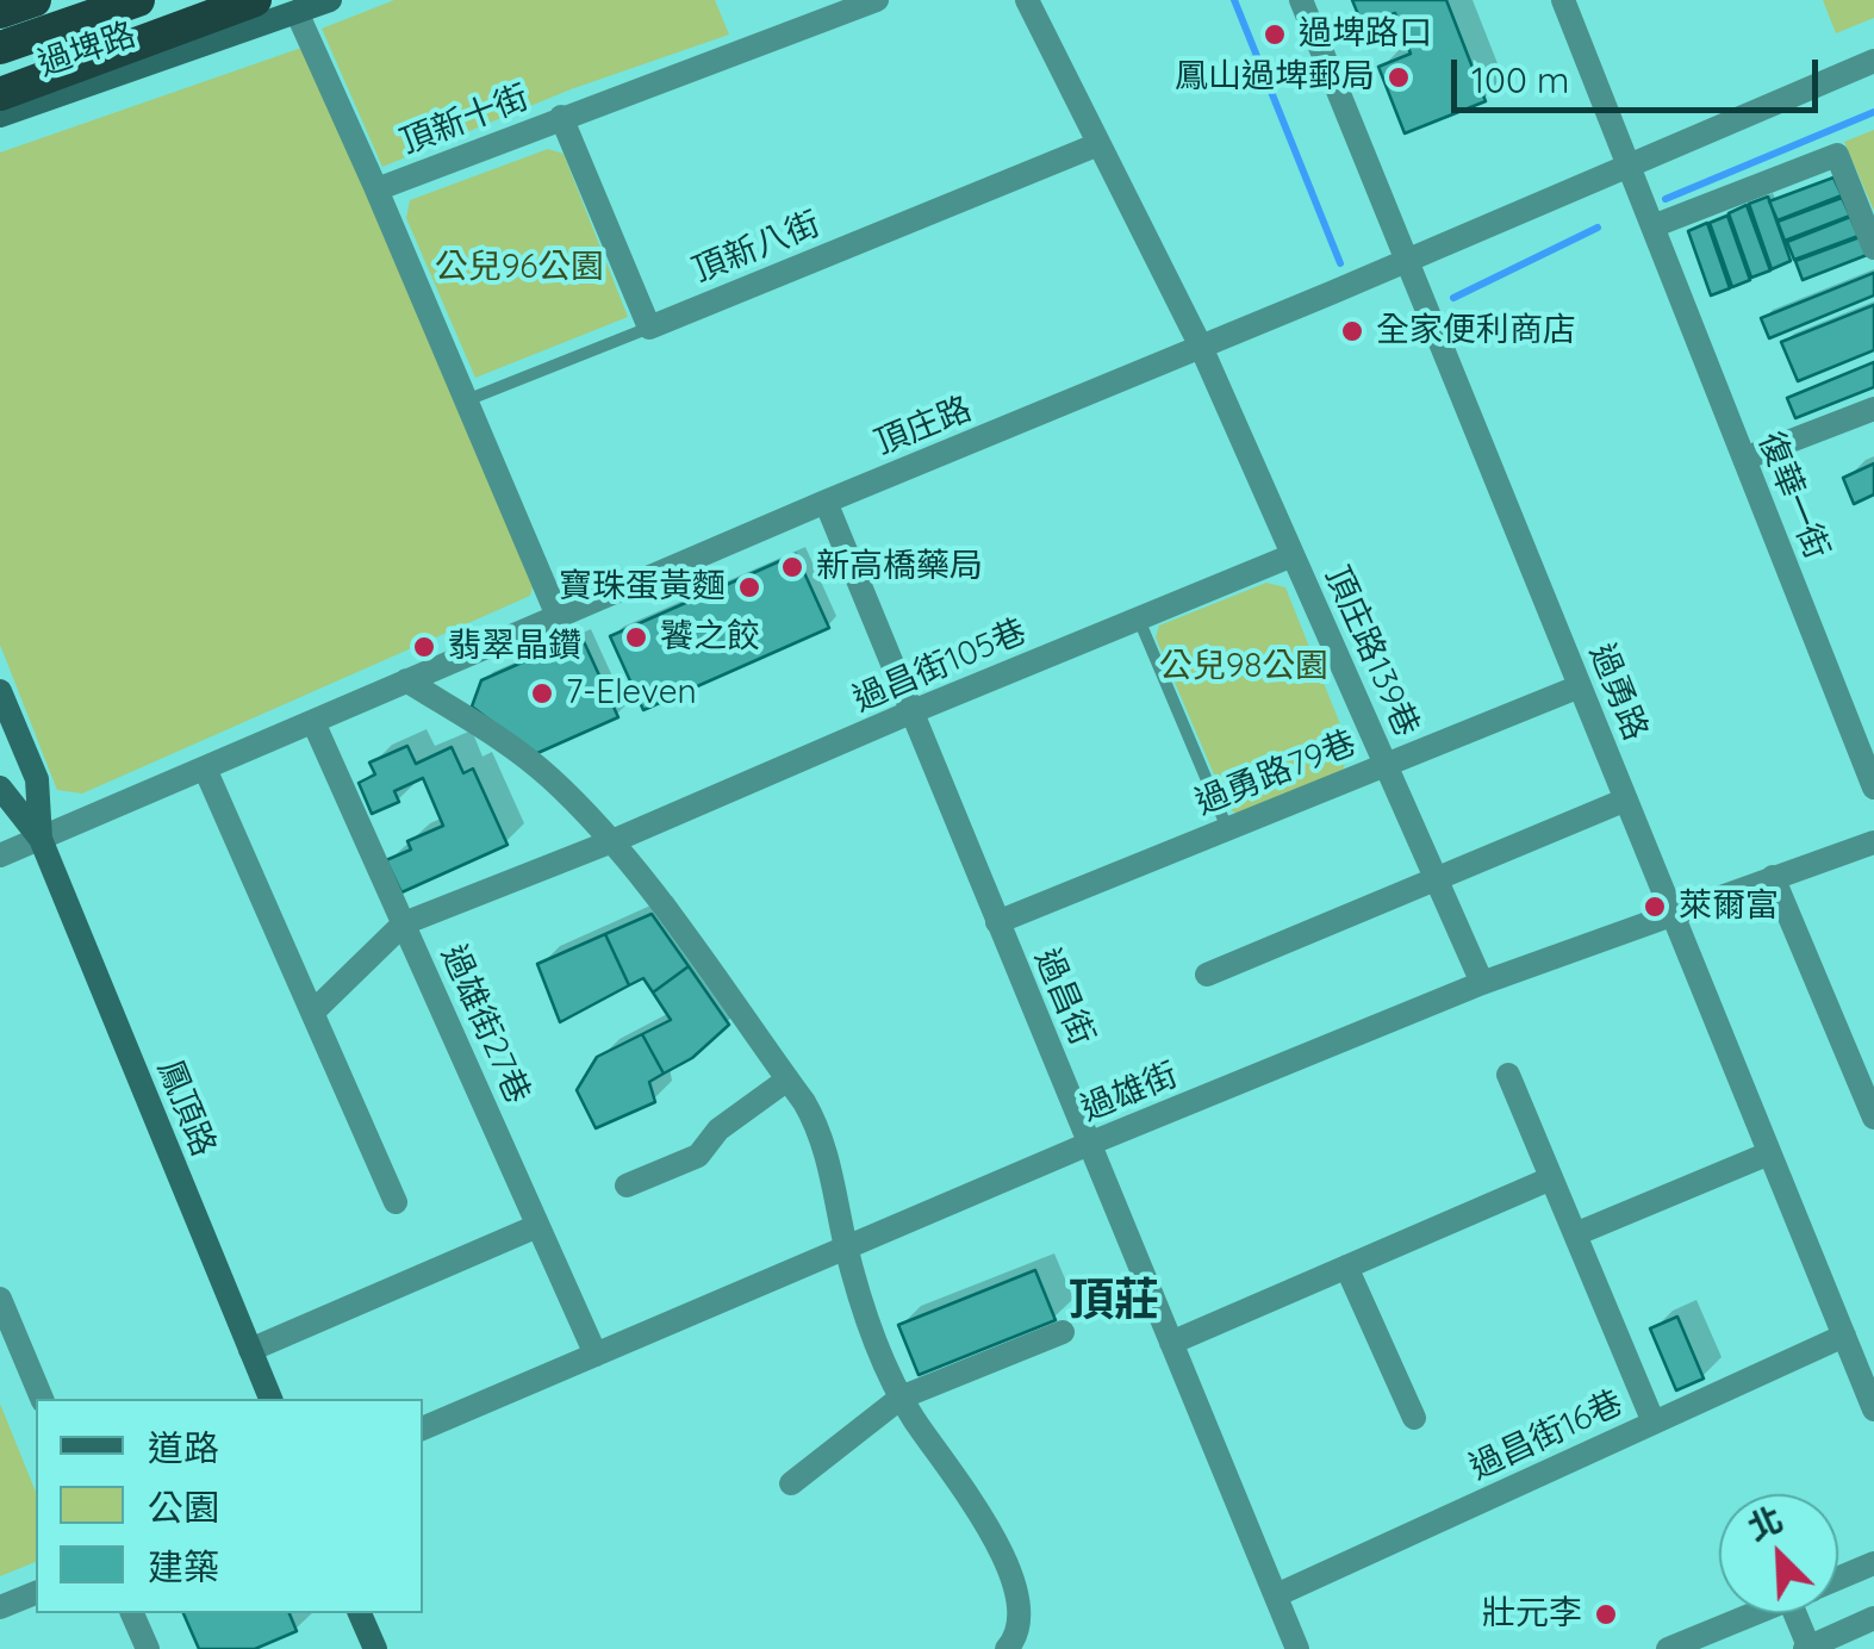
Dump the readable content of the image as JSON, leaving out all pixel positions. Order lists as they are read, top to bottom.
{
  "streets": {
    "main road": ["過埤路", "鳳頂路"],
    "street": [
      "頂新十街",
      "頂新八街",
      "頂庄路",
      "復華一街",
      "頂庄路139巷",
      "過昌街105巷",
      "過勇路",
      "過勇路79巷",
      "過昌街",
      "過雄街27巷",
      "過雄街",
      "過昌街16巷"
    ]
  },
  "crossings": [
    ["頂新十街", "頂庄路"],
    ["頂新八街", "頂庄路139巷"],
    ["頂庄路", "復華一街"],
    ["頂庄路", "頂庄路139巷"],
    ["頂庄路", "過勇路"],
    ["頂庄路", "過昌街"],
    ["頂庄路", "過雄街27巷"],
    ["頂庄路", "鳳頂路"],
    ["頂庄路139巷", "過昌街105巷"],
    ["頂庄路139巷", "過勇路79巷"],
    ["頂庄路139巷", "過雄街"],
    ["過昌街105巷", "過昌街"],
    ["過昌街105巷", "過雄街27巷"],
    ["過勇路", "過勇路79巷"],
    ["過勇路", "過雄街"],
    ["過勇路", "過昌街16巷"],
    ["過勇路79巷", "過昌街"],
    ["過昌街", "過雄街"],
    ["過昌街", "過昌街16巷"],
    ["過雄街27巷", "過雄街"]
  ],
  "districts": ["頂莊"],
  "parks": ["公兒96公園", "公兒98公園"],
  "places": [
    "過埤路口",
    "鳳山過埤郵局",
    "全家便利商店",
    "新高橋藥局",
    "寶珠蛋黃麵",
    "饕之餃",
    "翡翠晶鑽",
    "7-Eleven",
    "萊爾富",
    "壯元李"
  ],
  "legend": ["道路", "公園", "建築"],
  "scale_bar": "100 m",
  "north": "top left"
}
